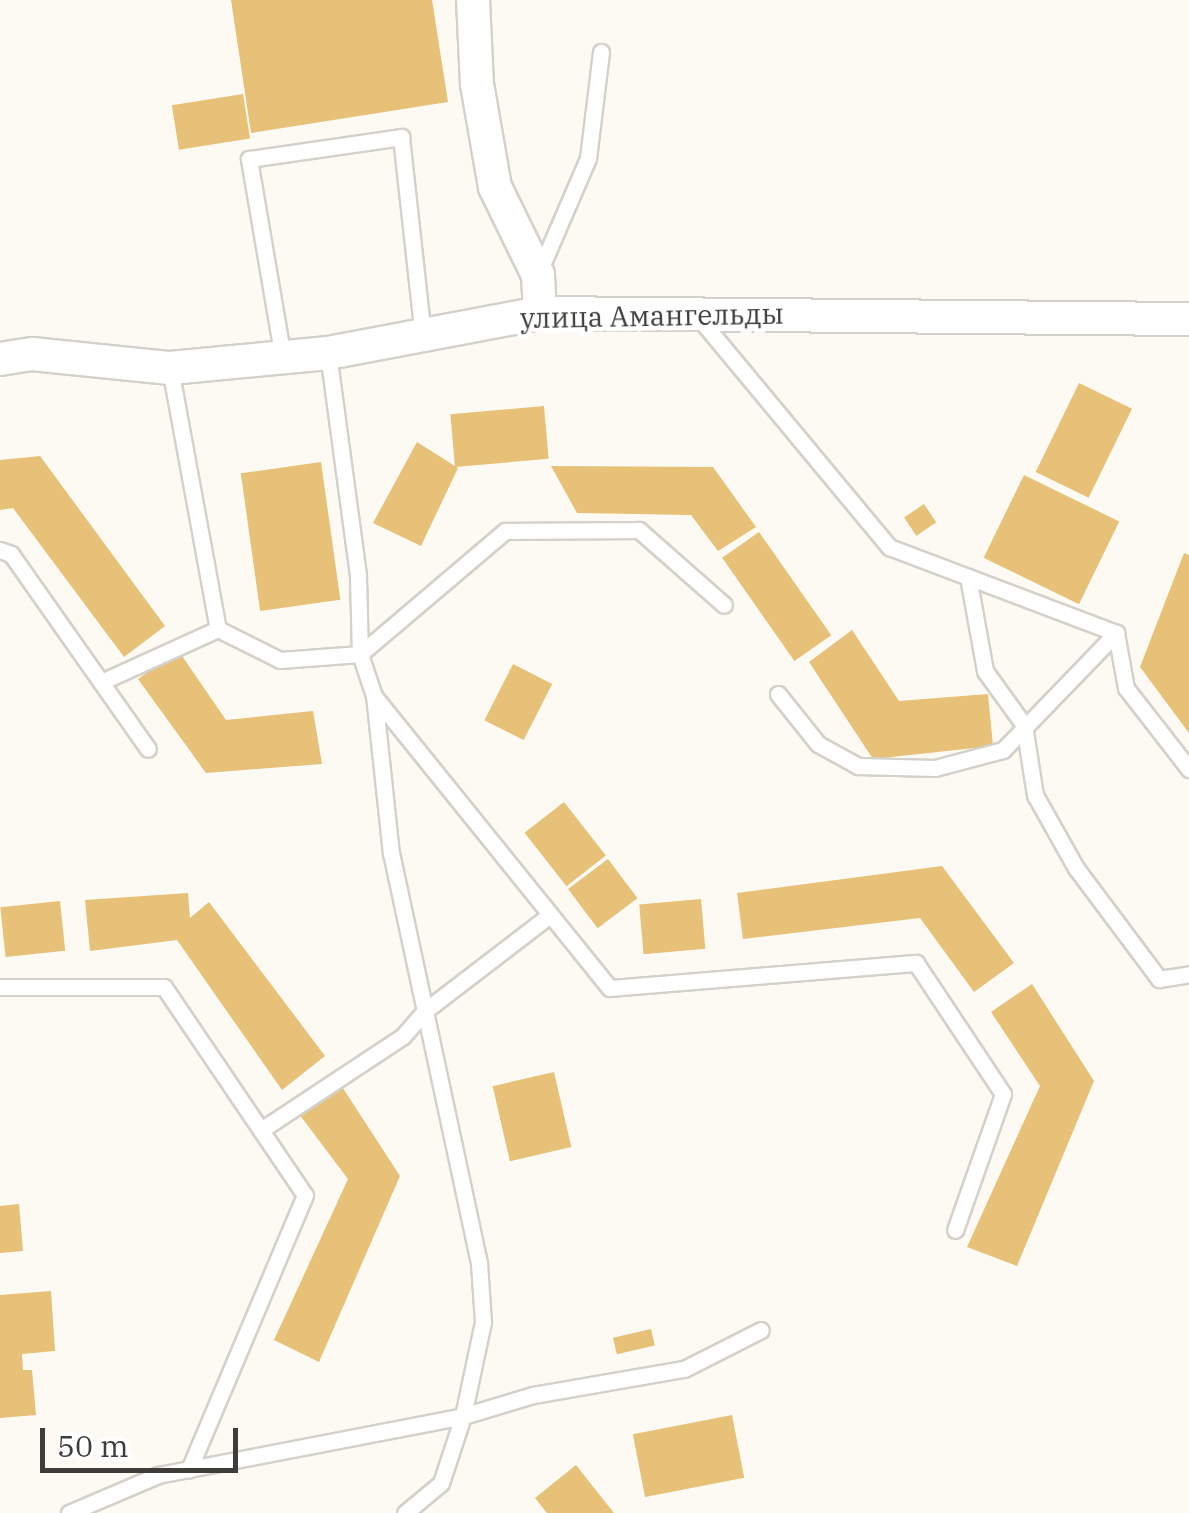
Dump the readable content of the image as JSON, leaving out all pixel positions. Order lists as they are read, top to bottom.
{
  "streets": {
    "street": ["улица Амангельды"]
  },
  "scale_bar": "50 m"
}
